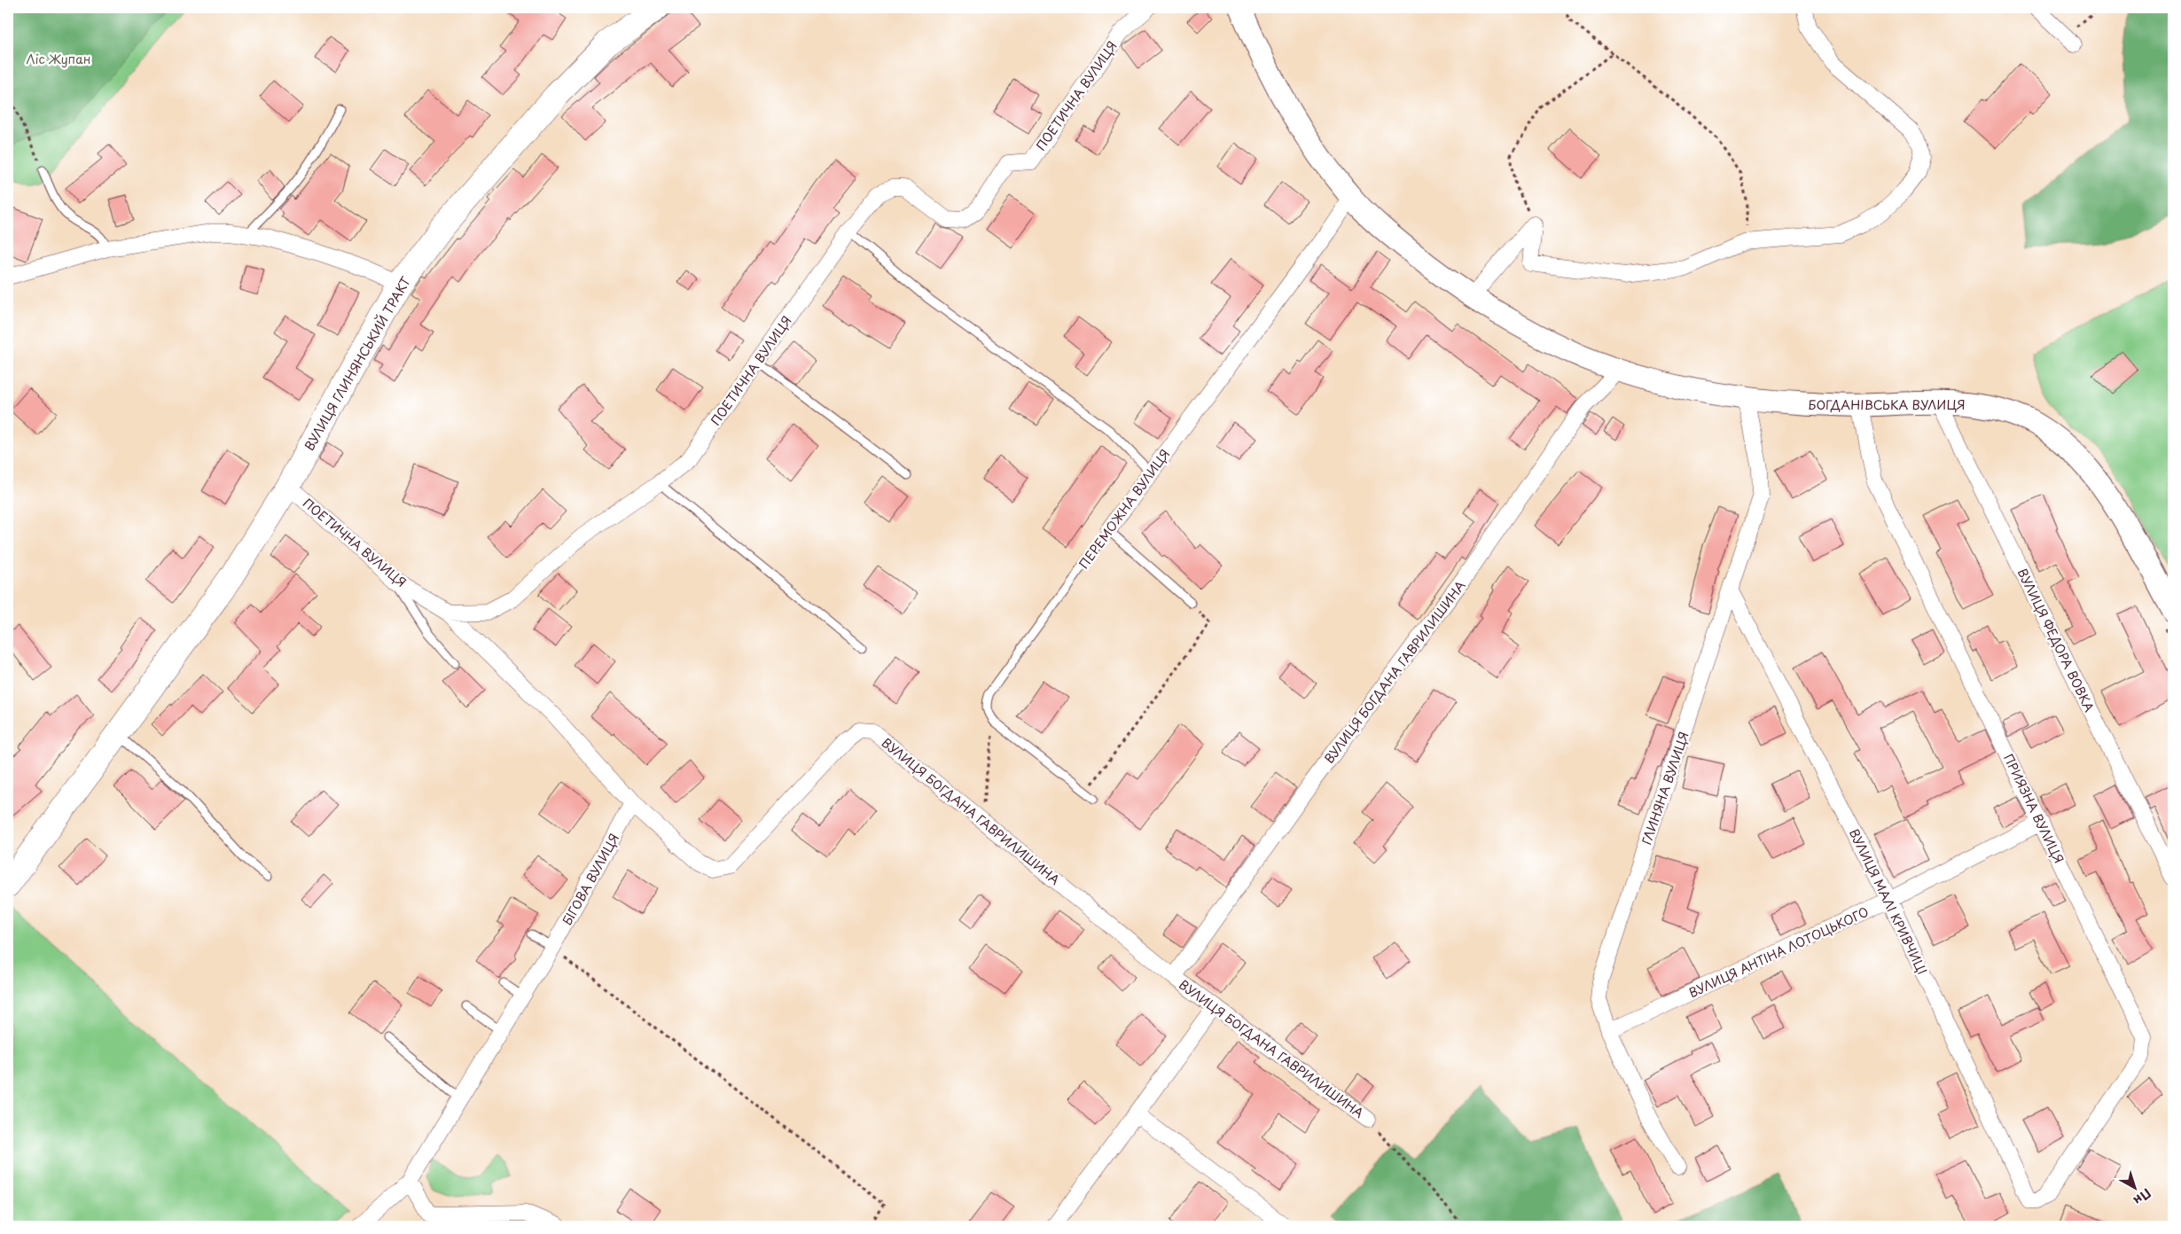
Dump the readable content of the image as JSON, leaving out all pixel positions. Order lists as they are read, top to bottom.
{
  "streets": {
    "main road": ["ВУЛИЦЯ ГЛИНЯНСЬКИЙ ТРАКТ", "БОГДАНІВСЬКА ВУЛИЦЯ"],
    "street": [
      "ПОЕТИЧНА ВУЛИЦЯ",
      "ПЕРЕМОЖНА ВУЛИЦЯ",
      "ВУЛИЦЯ ФЕДОРА ВОВКА",
      "ВУЛИЦЯ БОГДАНА ГАВРИЛИШИНА",
      "ГЛИНЯНА ВУЛИЦЯ",
      "ПРИЯЗНА ВУЛИЦЯ",
      "БІГОВА ВУЛИЦЯ",
      "ВУЛИЦЯ МАЛІ КРИВЧИЦІ",
      "ВУЛИЦЯ АНТІНА ЛОТОЦЬКОГО"
    ]
  },
  "crossings": [
    ["ПОЕТИЧНА ВУЛИЦЯ", "ВУЛИЦЯ ГЛИНЯНСЬКИЙ ТРАКТ"],
    ["БОГДАНІВСЬКА ВУЛИЦЯ", "ПЕРЕМОЖНА ВУЛИЦЯ"],
    ["БОГДАНІВСЬКА ВУЛИЦЯ", "ВУЛИЦЯ ФЕДОРА ВОВКА"],
    ["БОГДАНІВСЬКА ВУЛИЦЯ", "ВУЛИЦЯ БОГДАНА ГАВРИЛИШИНА"],
    ["БОГДАНІВСЬКА ВУЛИЦЯ", "ГЛИНЯНА ВУЛИЦЯ"],
    ["БОГДАНІВСЬКА ВУЛИЦЯ", "ПРИЯЗНА ВУЛИЦЯ"],
    ["ВУЛИЦЯ БОГДАНА ГАВРИЛИШИНА", "БІГОВА ВУЛИЦЯ"],
    ["ГЛИНЯНА ВУЛИЦЯ", "ВУЛИЦЯ МАЛІ КРИВЧИЦІ"],
    ["ГЛИНЯНА ВУЛИЦЯ", "ВУЛИЦЯ АНТІНА ЛОТОЦЬКОГО"],
    ["ПРИЯЗНА ВУЛИЦЯ", "ВУЛИЦЯ МАЛІ КРИВЧИЦІ"],
    ["ПРИЯЗНА ВУЛИЦЯ", "ВУЛИЦЯ АНТІНА ЛОТОЦЬКОГО"],
    ["ВУЛИЦЯ МАЛІ КРИВЧИЦІ", "ВУЛИЦЯ АНТІНА ЛОТОЦЬКОГО"]
  ],
  "parks": ["Ліс Жупан"],
  "north": "bottom right"
}
